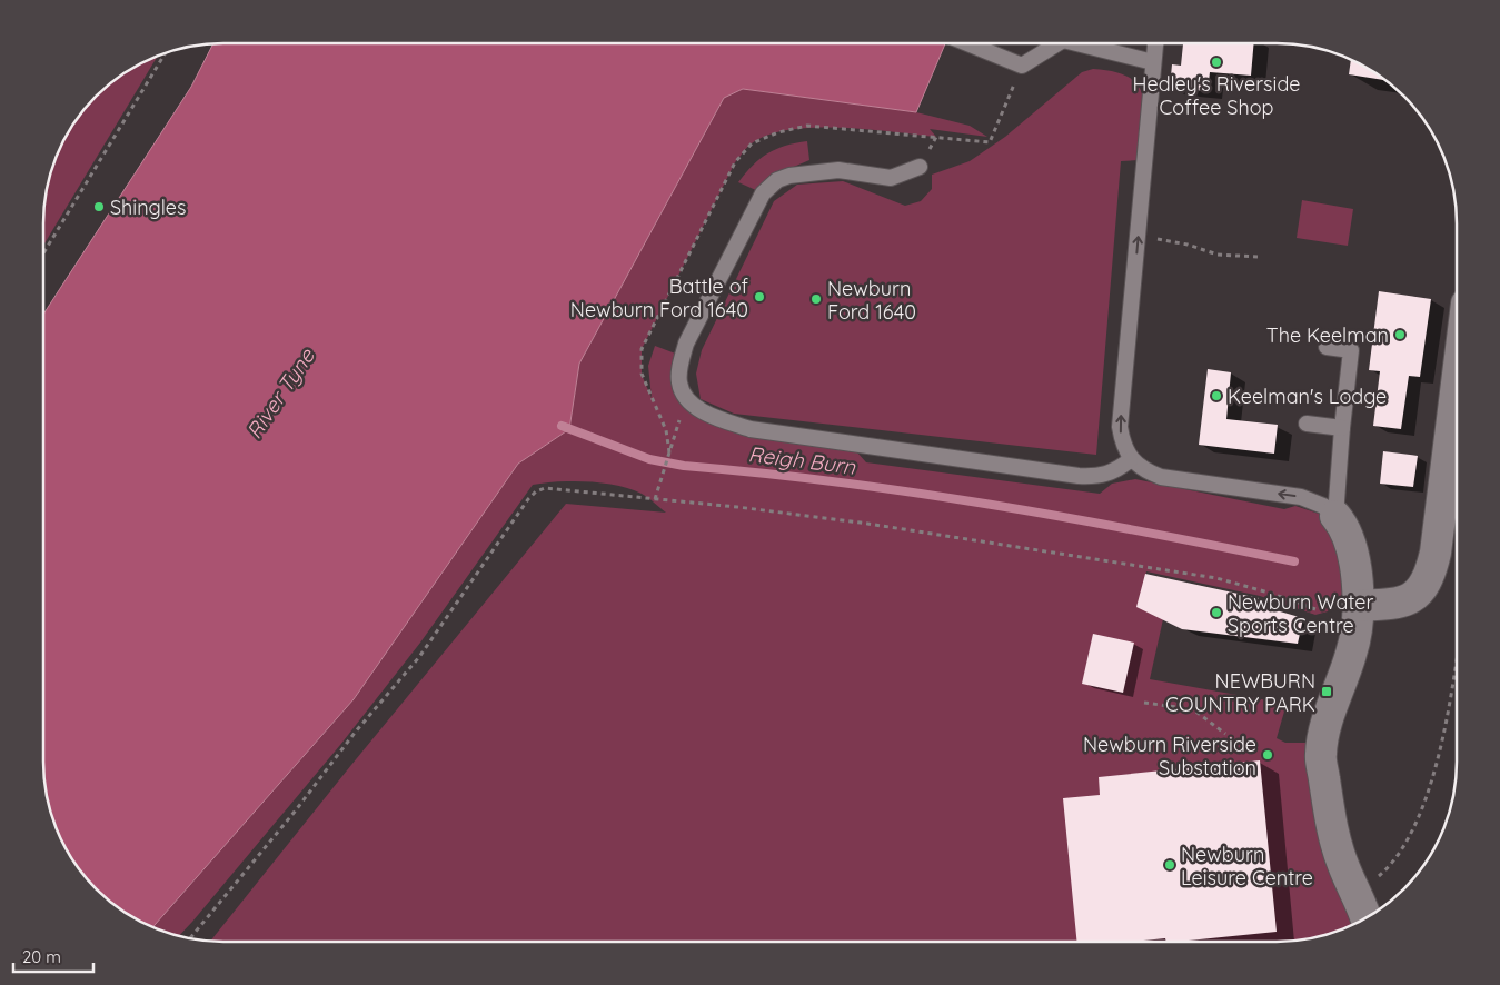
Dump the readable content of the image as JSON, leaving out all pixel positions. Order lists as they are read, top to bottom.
{
  "water": ["River Tyne", "Reigh Burn"],
  "places": {
    "other": [
      "Hedley's Riverside Coffee Shop",
      "Shingles",
      "Battle of Newburn Ford 1640",
      "Newburn Ford 1640",
      "The Keelman",
      "Keelman's Lodge",
      "Newburn Water Sports Centre",
      "Newburn Riverside Substation",
      "Newburn Leisure Centre"
    ],
    "transit": ["NEWBURN COUNTRY PARK"]
  },
  "scale_bar": "20 m"
}
